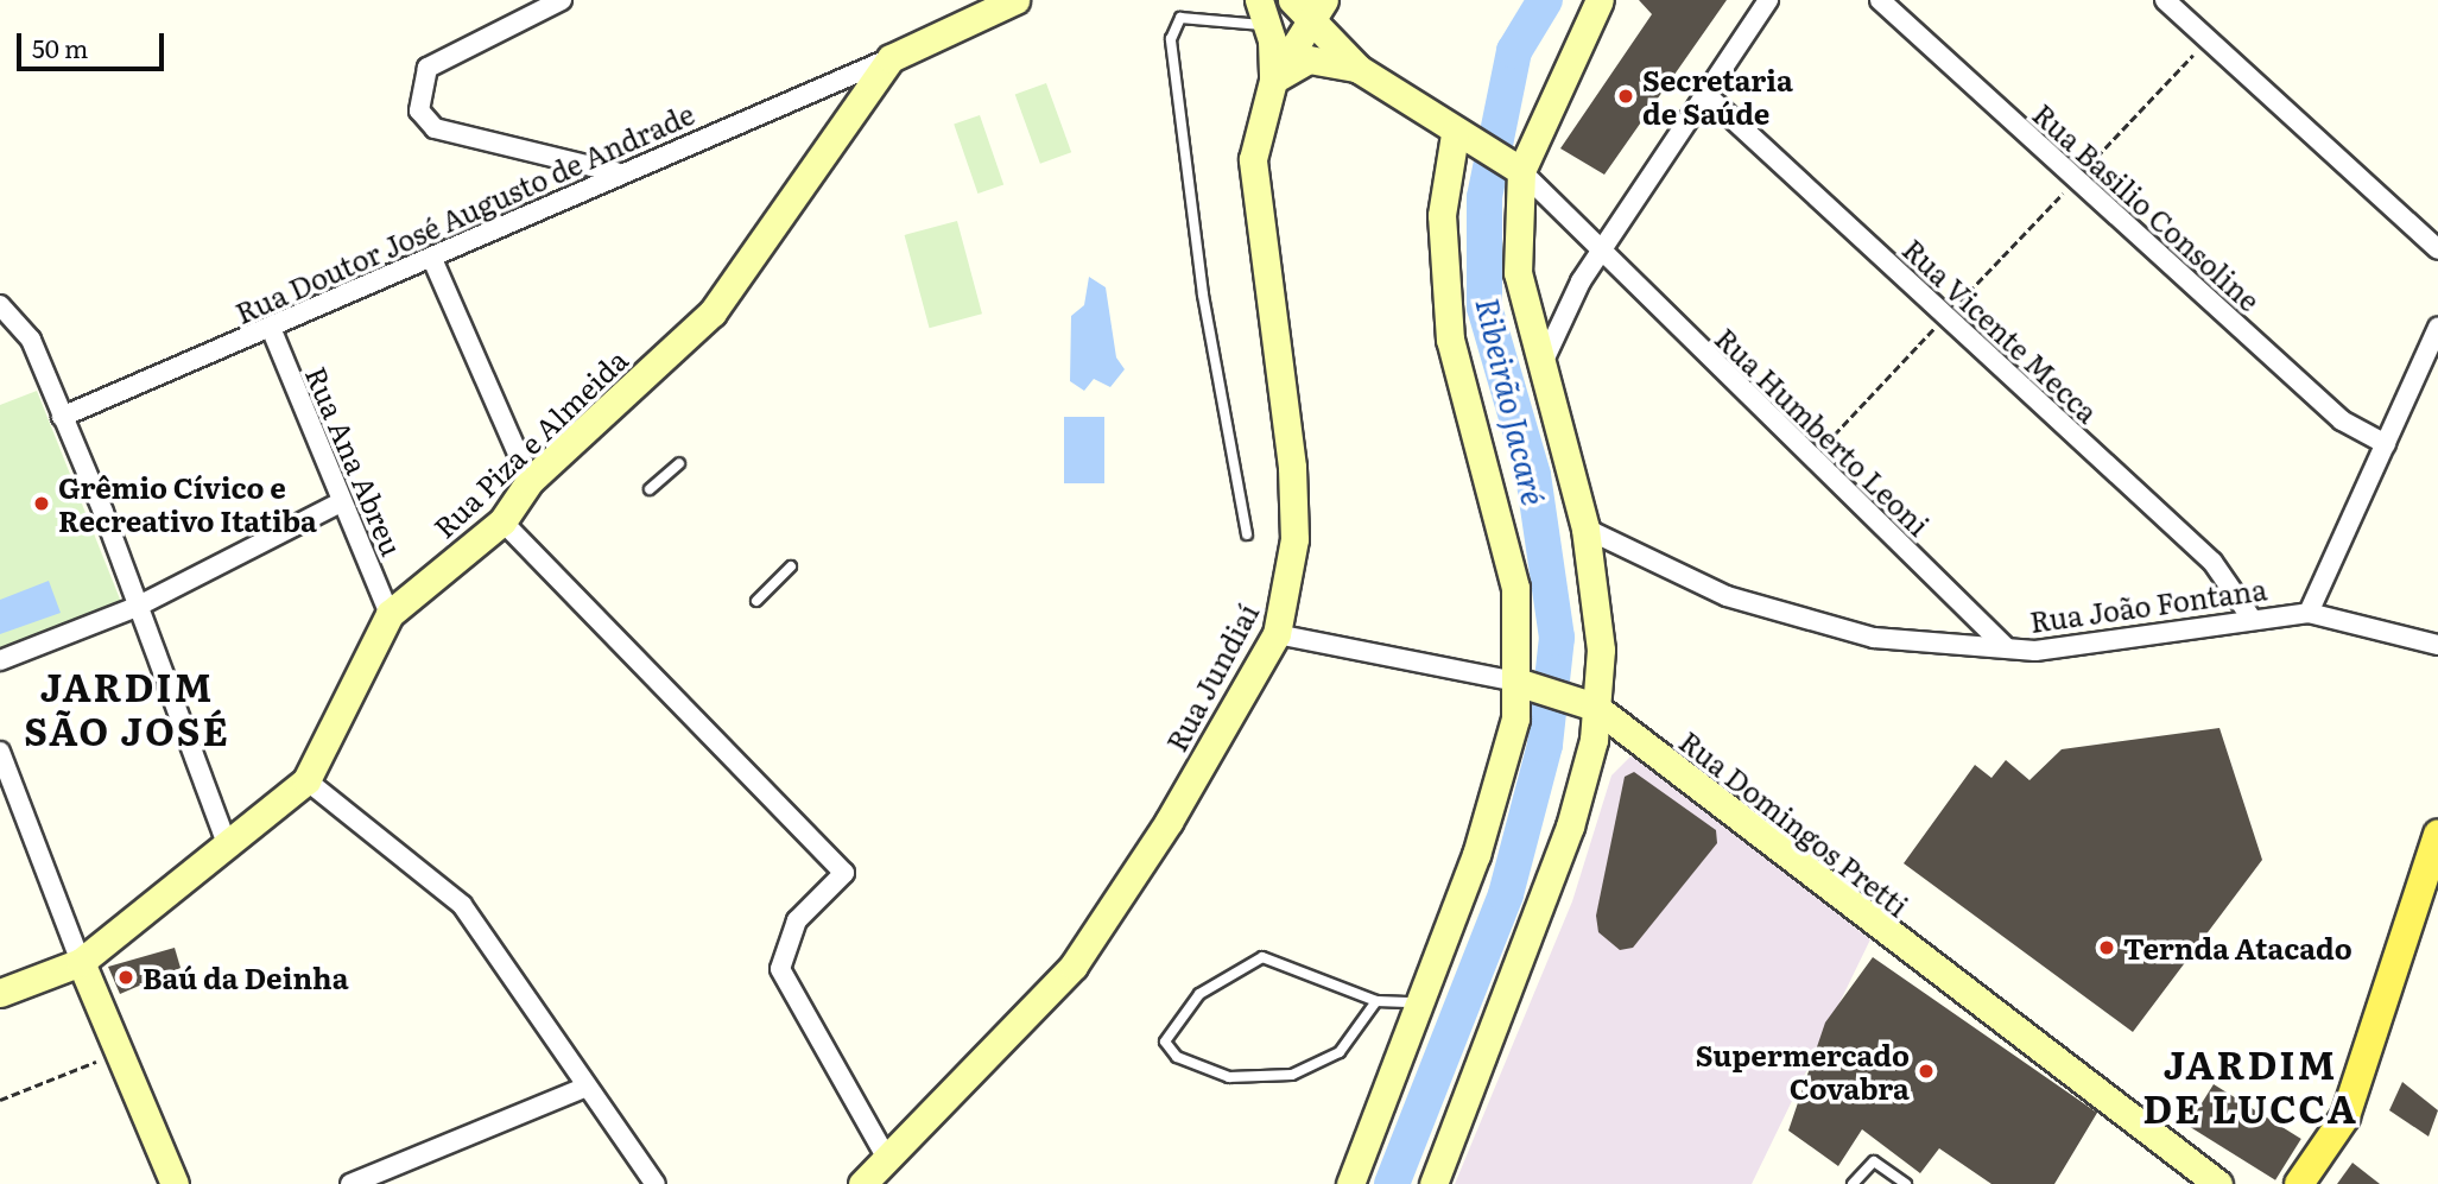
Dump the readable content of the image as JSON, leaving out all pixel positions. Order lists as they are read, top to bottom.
{
  "streets": {
    "main road": ["Rua Piza e Almeida", "Rua Jundiaí", "Rua Domingos Pretti"],
    "street": [
      "Rua Basilio Consoline",
      "Rua Doutor José Augusto de Andrade",
      "Rua Vicente Mecca",
      "Rua Humberto Leoni",
      "Rua Ana Abreu",
      "Rua João Fontana"
    ]
  },
  "crossings": [
    ["Rua Doutor José Augusto de Andrade", "Rua Piza e Almeida"],
    ["Rua Doutor José Augusto de Andrade", "Rua Ana Abreu"],
    ["Rua Vicente Mecca", "Rua João Fontana"],
    ["Rua Humberto Leoni", "Rua João Fontana"],
    ["Rua Piza e Almeida", "Rua Ana Abreu"],
    ["Rua Jundiaí", "Rua Domingos Pretti"]
  ],
  "districts": ["JARDIM SÃO JOSÉ", "JARDIM DE LUCCA"],
  "water": ["Ribeirão Jacaré"],
  "places": [
    "Secretaria de Saúde",
    "Grêmio Cívico e Recreativo Itatiba",
    "Ternda Atacado",
    "Baú da Deinha",
    "Supermercado Covabra"
  ],
  "scale_bar": "50 m"
}
